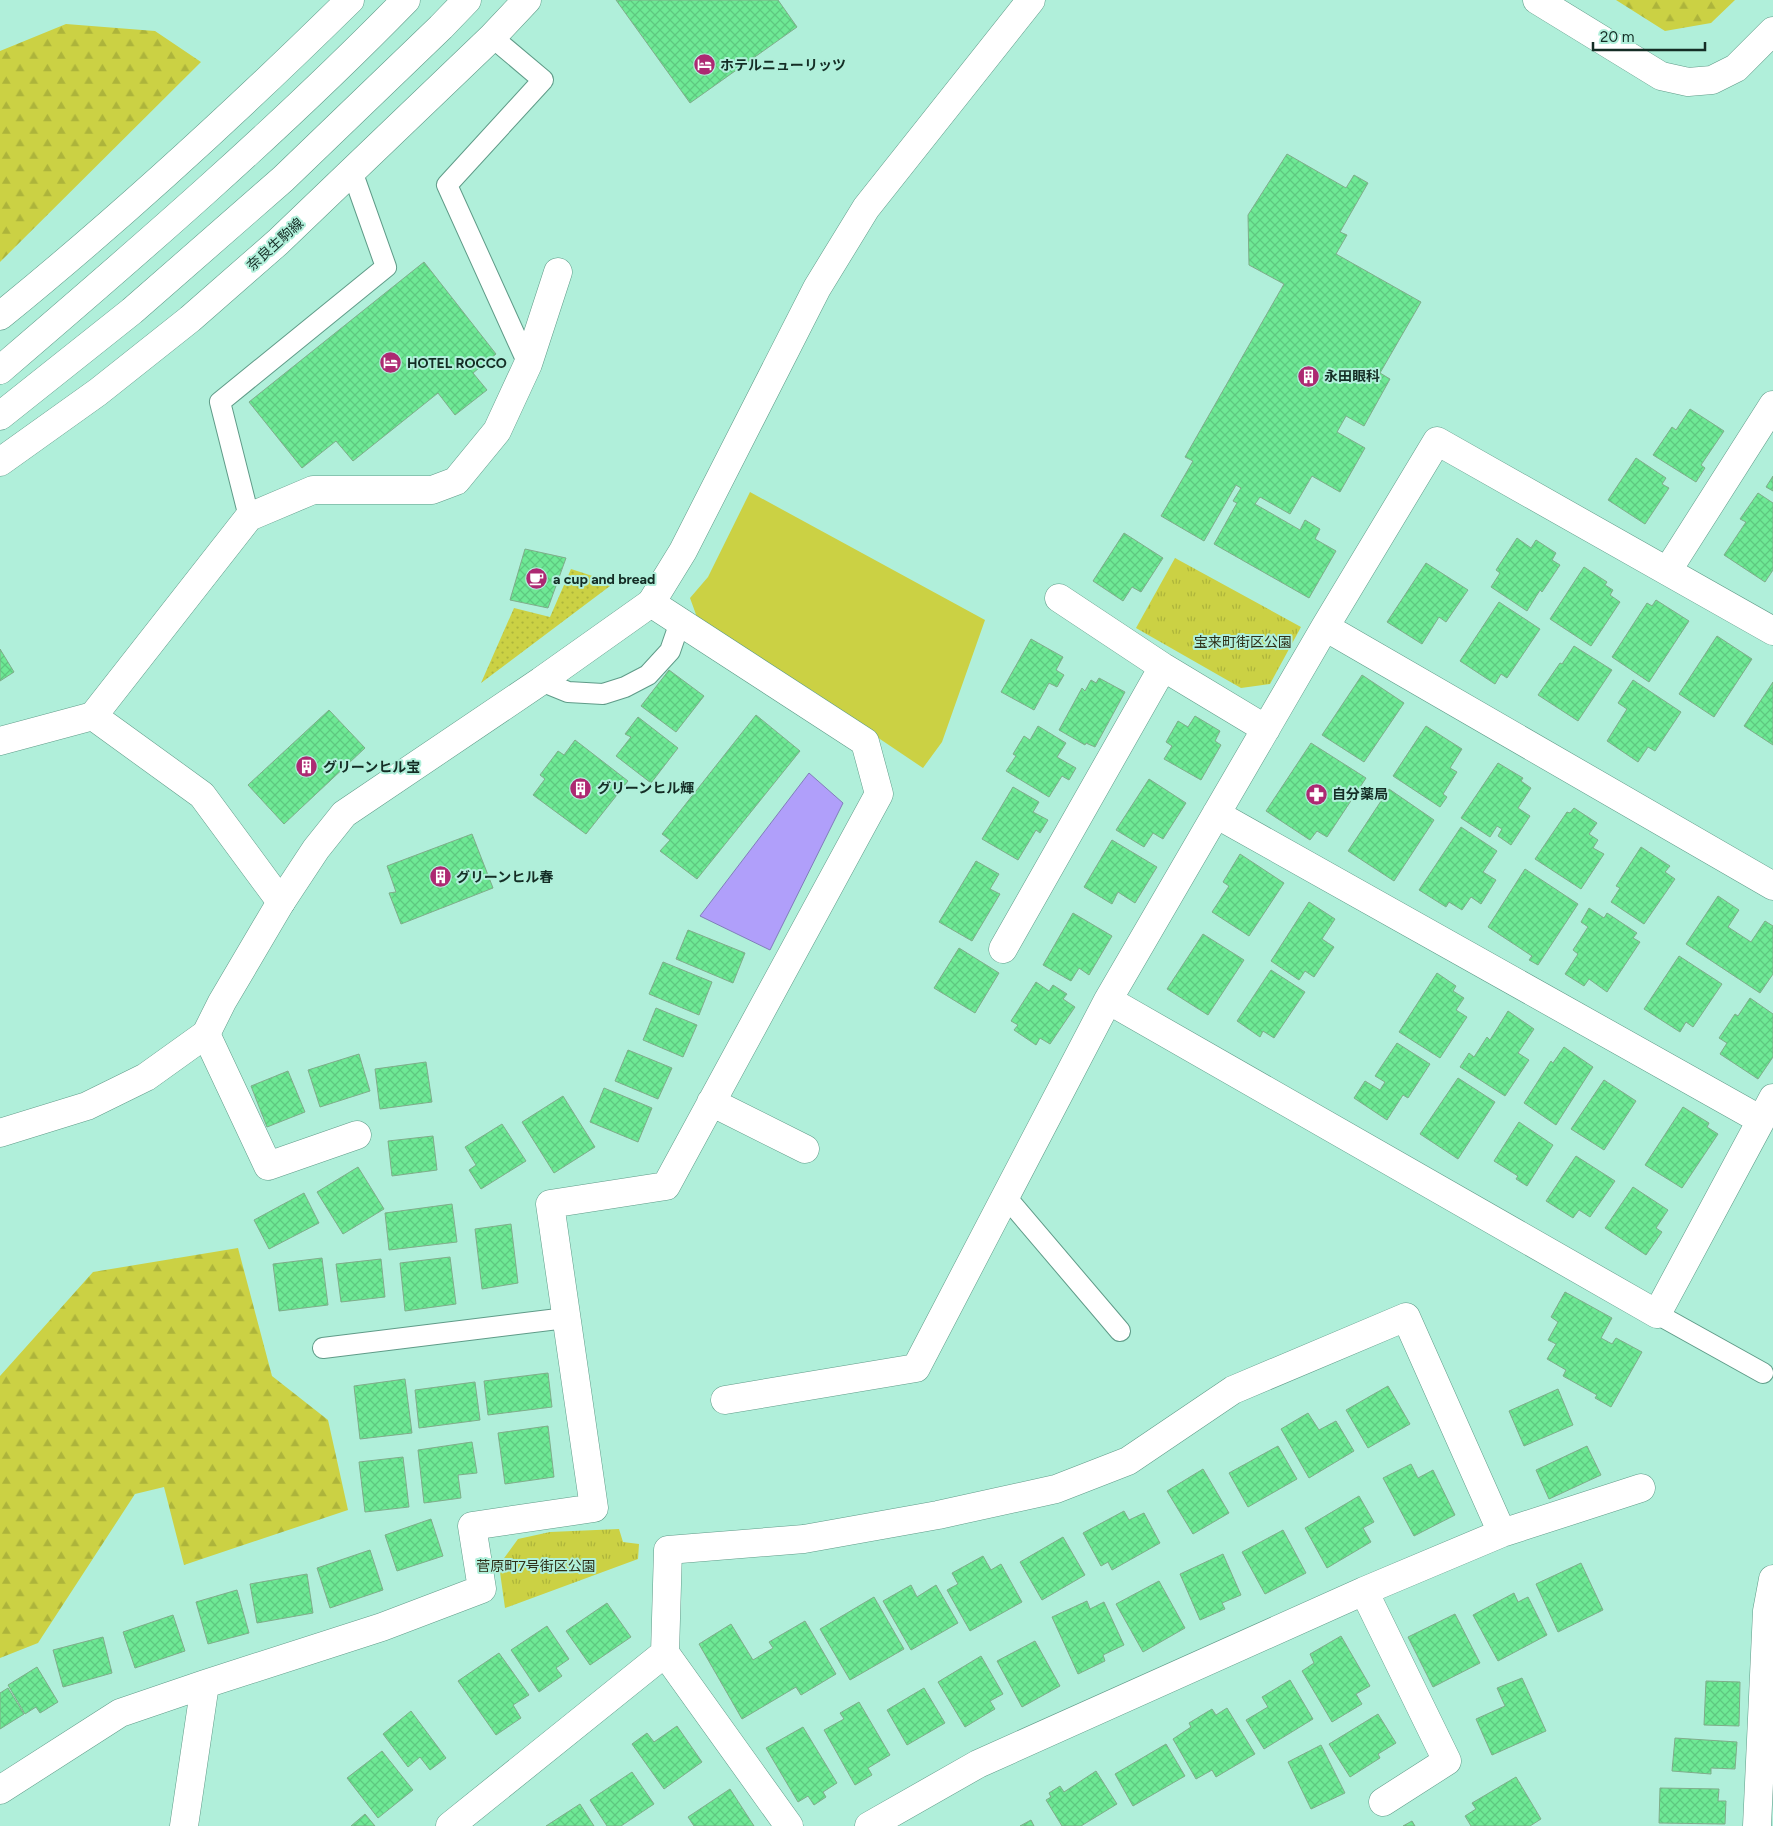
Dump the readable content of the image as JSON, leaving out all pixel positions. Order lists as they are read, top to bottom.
{
  "streets": {
    "main road": ["奈良生駒線"]
  },
  "parks": ["宝来町街区公園", "菅原町7号街区公園"],
  "places": {
    "hotel": ["ホテルニューリッツ", "HOTEL ROCCO"],
    "building": [
      "永田眼科",
      "グリーンヒル宝",
      "グリーンヒル輝",
      "グリーンヒル春"
    ],
    "cafe": ["a cup and bread"],
    "pharmacy": ["自分薬局"]
  },
  "scale_bar": "20 m"
}
